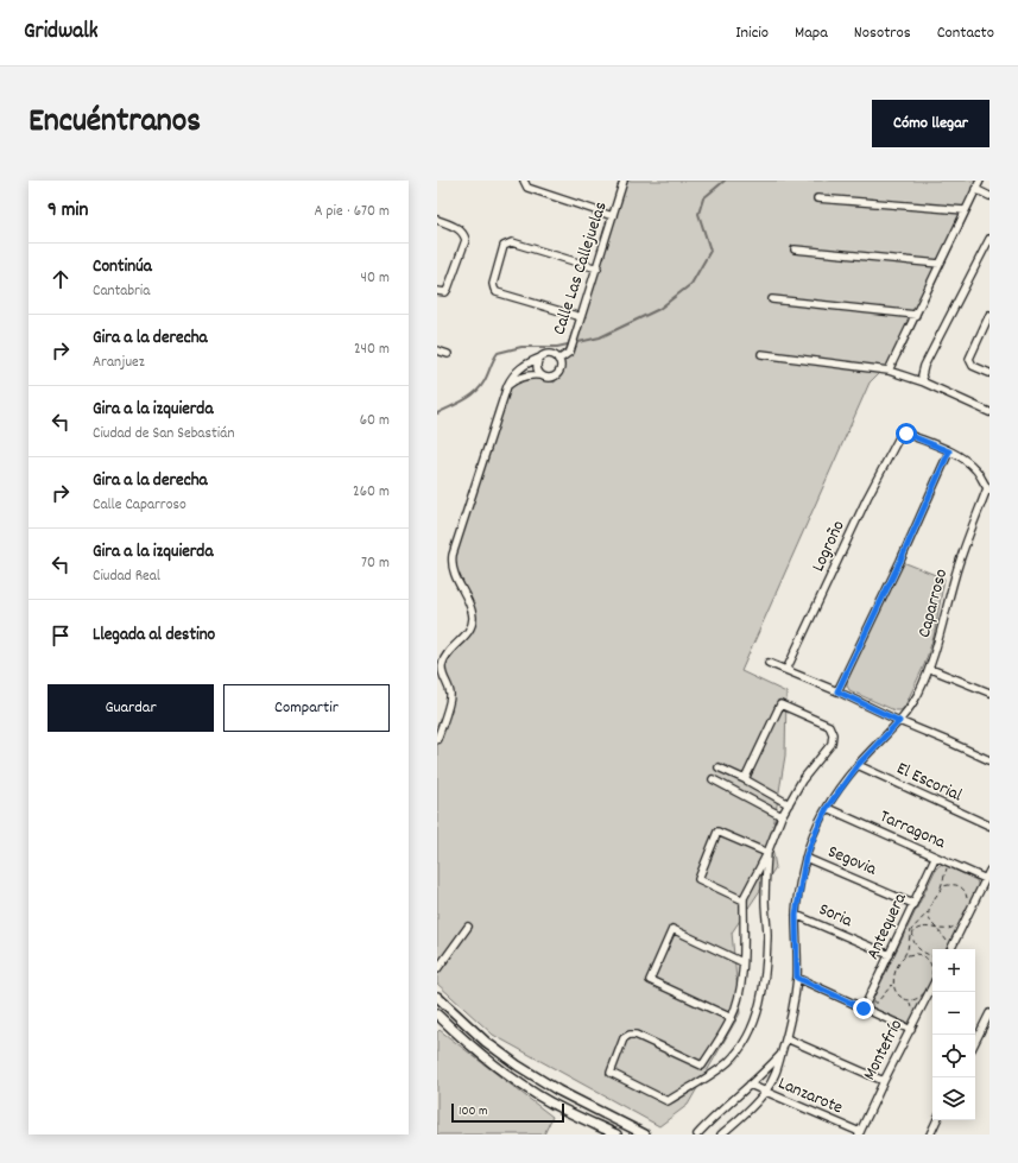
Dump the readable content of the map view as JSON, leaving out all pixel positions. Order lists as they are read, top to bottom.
{
  "streets": {
    "street": [
      "Calle Las Callejuelas",
      "Logroño",
      "Caparroso",
      "El Escorial",
      "Tarragona",
      "Segovia",
      "Soria",
      "Antequera",
      "Montefrío",
      "Lanzarote"
    ]
  },
  "crossings": [
    ["Caparroso", "El Escorial"],
    ["Caparroso", "Tarragona"],
    ["Caparroso", "Segovia"],
    ["Caparroso", "Soria"],
    ["Caparroso", "Lanzarote"],
    ["Tarragona", "Antequera"],
    ["Segovia", "Antequera"],
    ["Soria", "Antequera"],
    ["Montefrío", "Lanzarote"]
  ],
  "scale_bar": "100 m",
  "page": {
    "header": "Gridwalk",
    "nav": [
      "Inicio",
      "Mapa",
      "Nosotros",
      "Contacto"
    ],
    "title": "Encuéntranos",
    "buttons": [
      "Cómo llegar",
      ["Guardar", "Compartir"]
    ],
    "heading": ["9 min", "A pie · 670 m"],
    "list": [
      ["Continúa", "Cantabria", "40 m"],
      ["Gira a la derecha", "Aranjuez", "240 m"],
      ["Gira a la izquierda", "Ciudad de San Sebastián", "60 m"],
      ["Gira a la derecha", "Calle Caparroso", "260 m"],
      ["Gira a la izquierda", "Ciudad Real", "70 m"],
      "Llegada al destino"
    ],
    "map_buttons": ["+", "−"],
    "scale": "100 m"
  }
}
